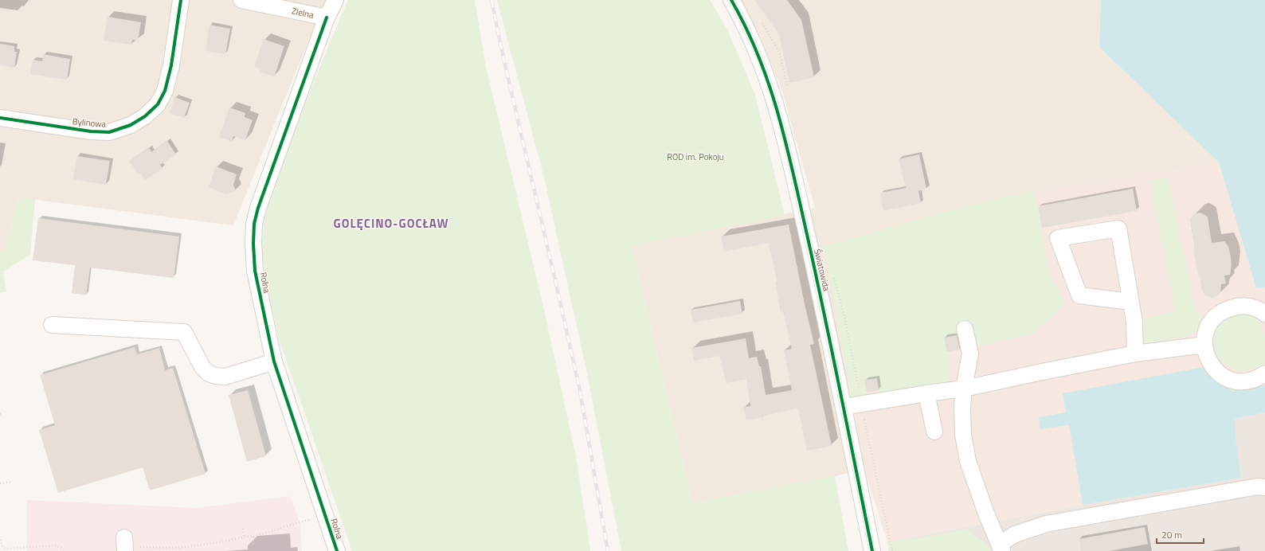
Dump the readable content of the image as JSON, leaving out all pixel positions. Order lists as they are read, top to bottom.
{
  "streets": {
    "street": [
      "Zielna",
      "Bylinowa",
      "Światowida",
      "Rolna"
    ]
  },
  "crossings": [
    ["Zielna", "Rolna"]
  ],
  "districts": ["GOLĘCINO-GOCŁAW"],
  "parks": ["ROD im. Pokoju"],
  "scale_bar": "20 m"
}
